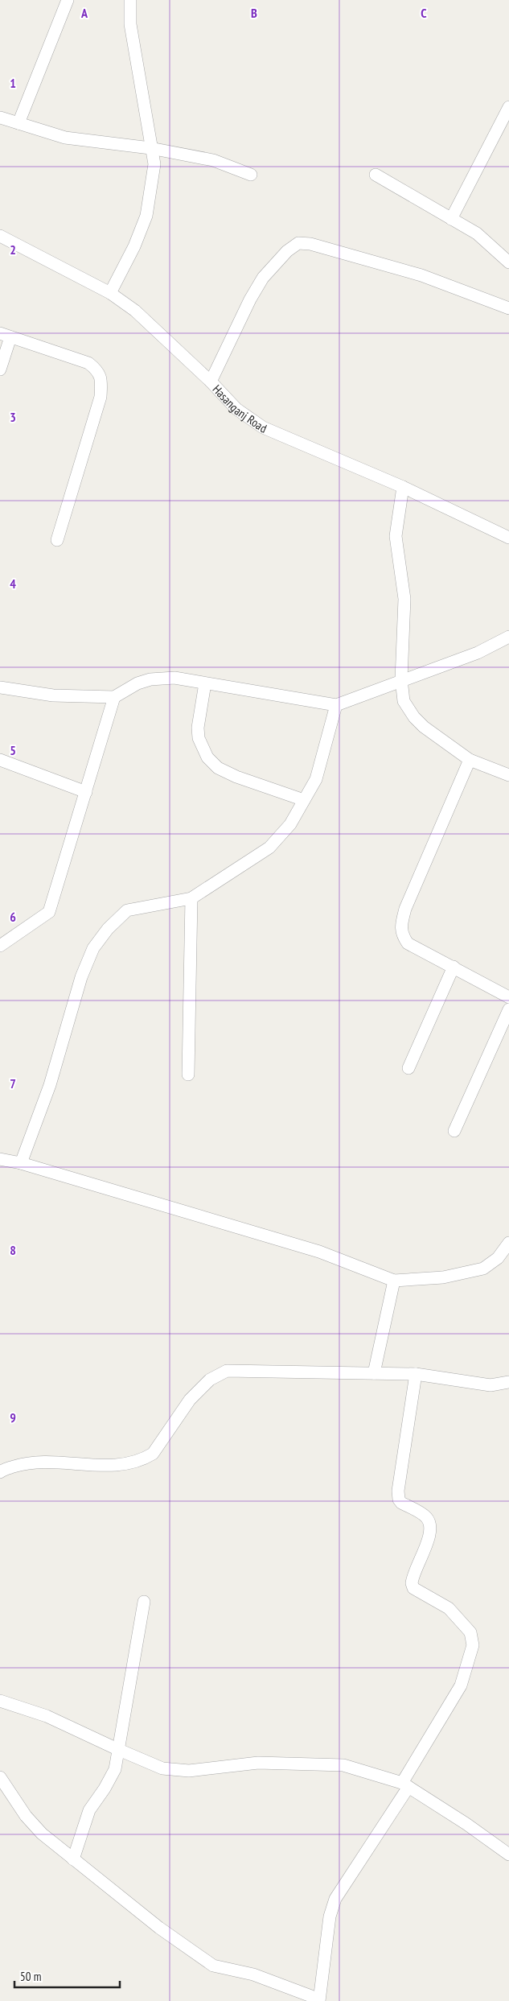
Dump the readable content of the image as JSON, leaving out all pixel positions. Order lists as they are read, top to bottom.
{
  "streets": {
    "street": ["Hasanganj Road"]
  },
  "scale_bar": "50 m",
  "grid": {
    "columns": ["A", "B", "C"],
    "rows": [
      "1",
      "2",
      "3",
      "4",
      "5",
      "6",
      "7",
      "8",
      "9"
    ]
  }
}
